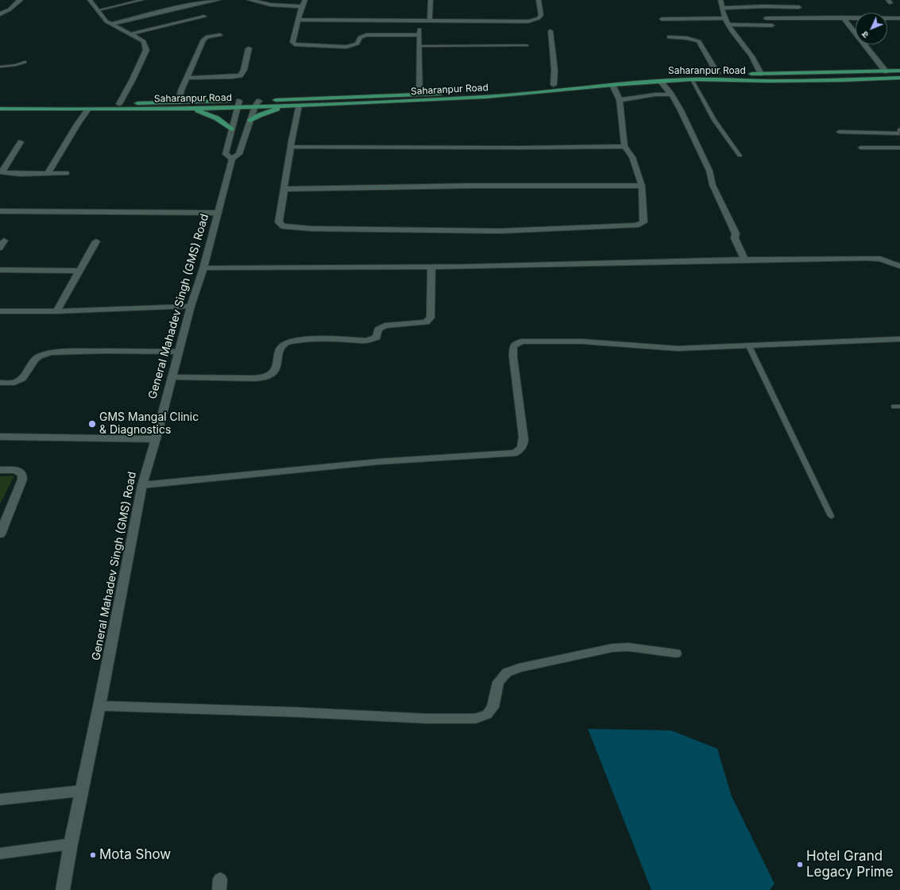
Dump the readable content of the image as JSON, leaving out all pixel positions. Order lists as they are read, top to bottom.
{
  "streets": {
    "main road": ["Saharanpur Road"],
    "street": ["General Mahadev Singh (GMS) Road"]
  },
  "crossings": [
    ["Saharanpur Road", "General Mahadev Singh (GMS) Road"]
  ],
  "places": ["GMS Mangal Clinic & Diagnostics", "Mota Show", "Hotel Grand Legacy Prime"],
  "north": "bottom left"
}
